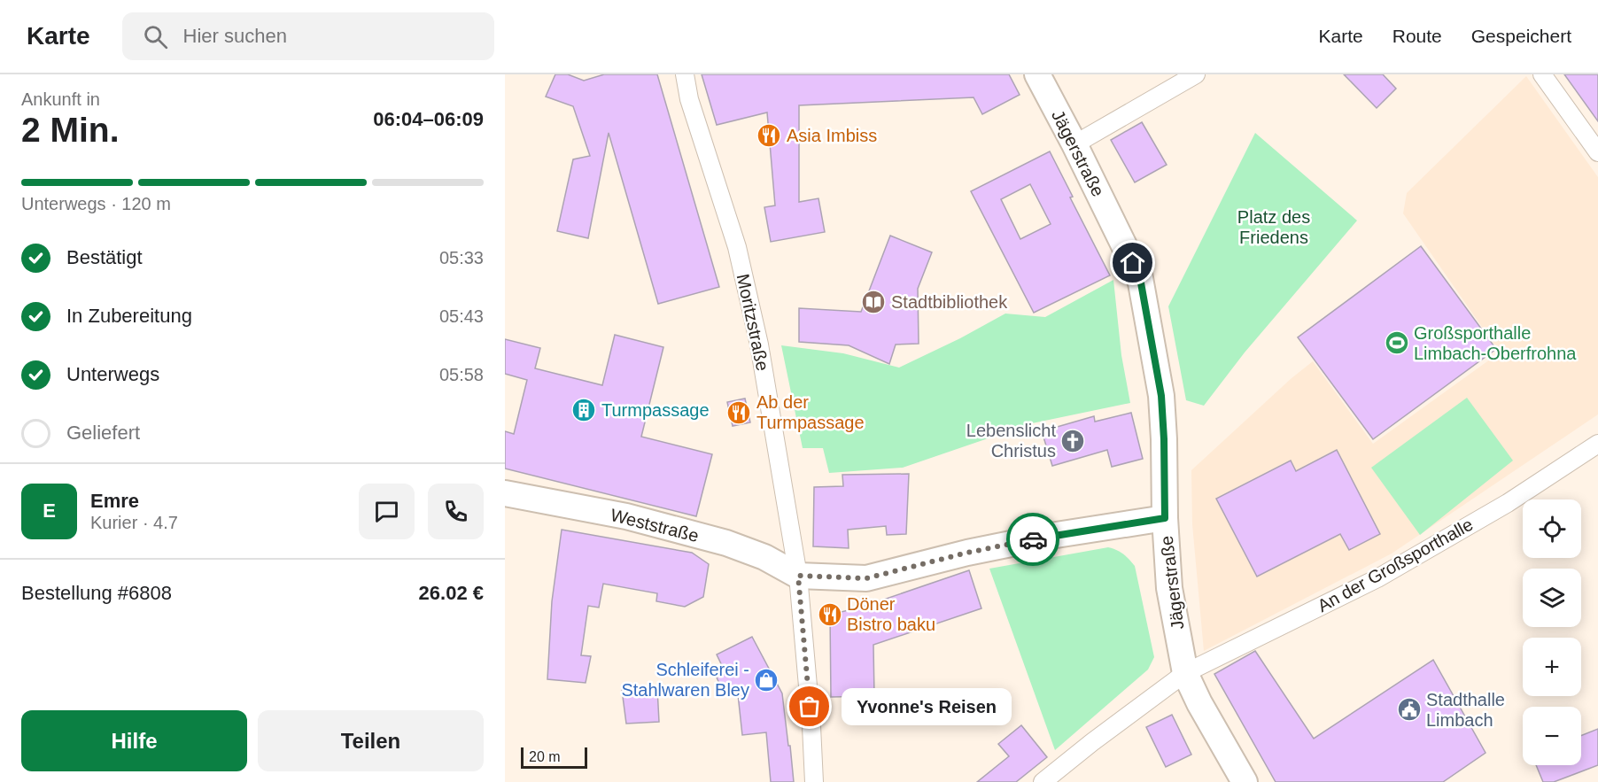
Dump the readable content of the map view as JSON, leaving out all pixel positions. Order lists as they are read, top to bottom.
{
  "streets": {
    "main road": ["Jägerstraße", "Weststraße"],
    "street": ["Moritzstraße", "An der Großsporthalle"]
  },
  "crossings": [
    ["Jägerstraße", "An der Großsporthalle"],
    ["Moritzstraße", "Weststraße"]
  ],
  "parks": ["Platz des Friedens"],
  "places": {
    "restaurant": ["Asia Imbiss", "Ab der Turmpassage", "Döner Bistro baku"],
    "library": ["Stadtbibliothek"],
    "sports": ["Großsporthalle Limbach-Oberfrohna"],
    "building": ["Turmpassage"],
    "church": ["Lebenslicht Christus"],
    "shop": ["Schleiferei - Stahlwaren Bley"],
    "other": ["Yvonne's Reisen"],
    "public building": ["Stadthalle Limbach"]
  },
  "scale_bar": "20 m",
  "page": {
    "header": "Karte",
    "search": "Hier suchen",
    "nav": ["Karte", "Route", "Gespeichert"],
    "heading": ["2 Min.", "Ankunft in", "06:04–06:09"],
    "panel": [
      "Emre",
      "Kurier · 4.7",
      "Bestellung #6808",
      "26.02 €"
    ],
    "bar": "Unterwegs · 120 m",
    "list": [
      ["Bestätigt", "05:33"],
      ["In Zubereitung", "05:43"],
      ["Unterwegs", "05:58"],
      "Geliefert"
    ],
    "round": "E",
    "map_buttons": ["+", "−"],
    "bubble": "Yvonne's Reisen",
    "buttons": ["Hilfe", "Teilen"],
    "scale": "20 m"
  }
}
